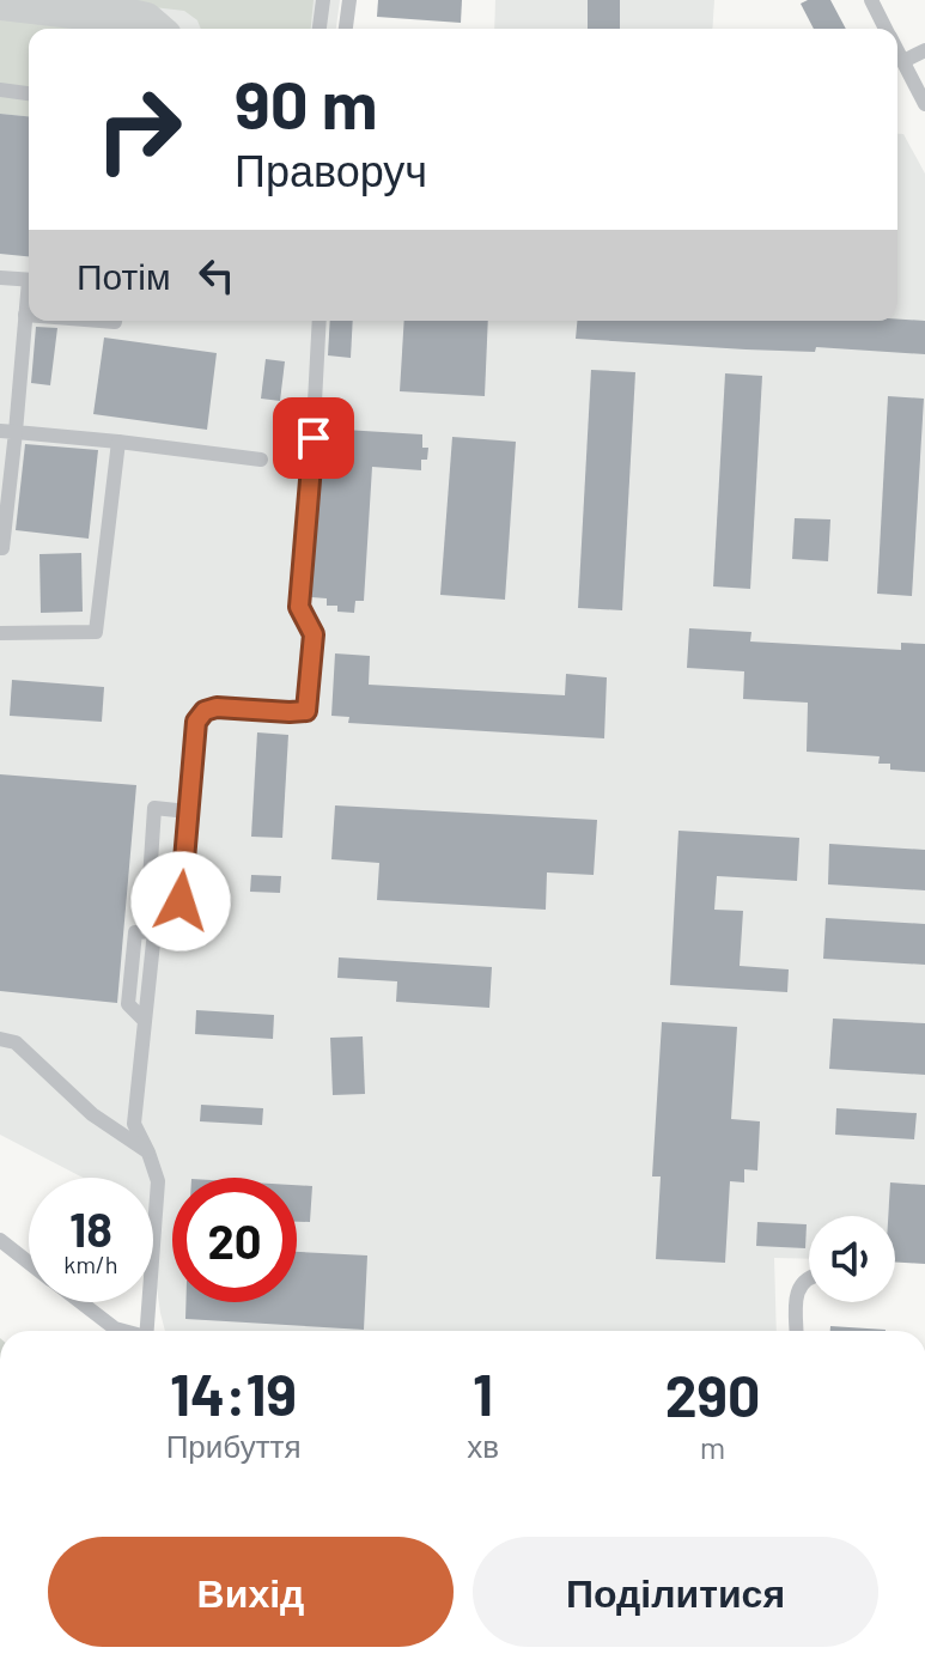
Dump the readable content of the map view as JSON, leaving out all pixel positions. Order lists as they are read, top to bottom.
{
  "page": {
    "turn": ["90 m", "Праворуч"],
    "then": "Потім",
    "speed": "18 km/h",
    "limit": "20",
    "eta": [
      "14:19",
      "Прибуття",
      "1",
      "хв",
      "290",
      "m"
    ],
    "buttons": ["Вихід", "Поділитися"]
  }
}
